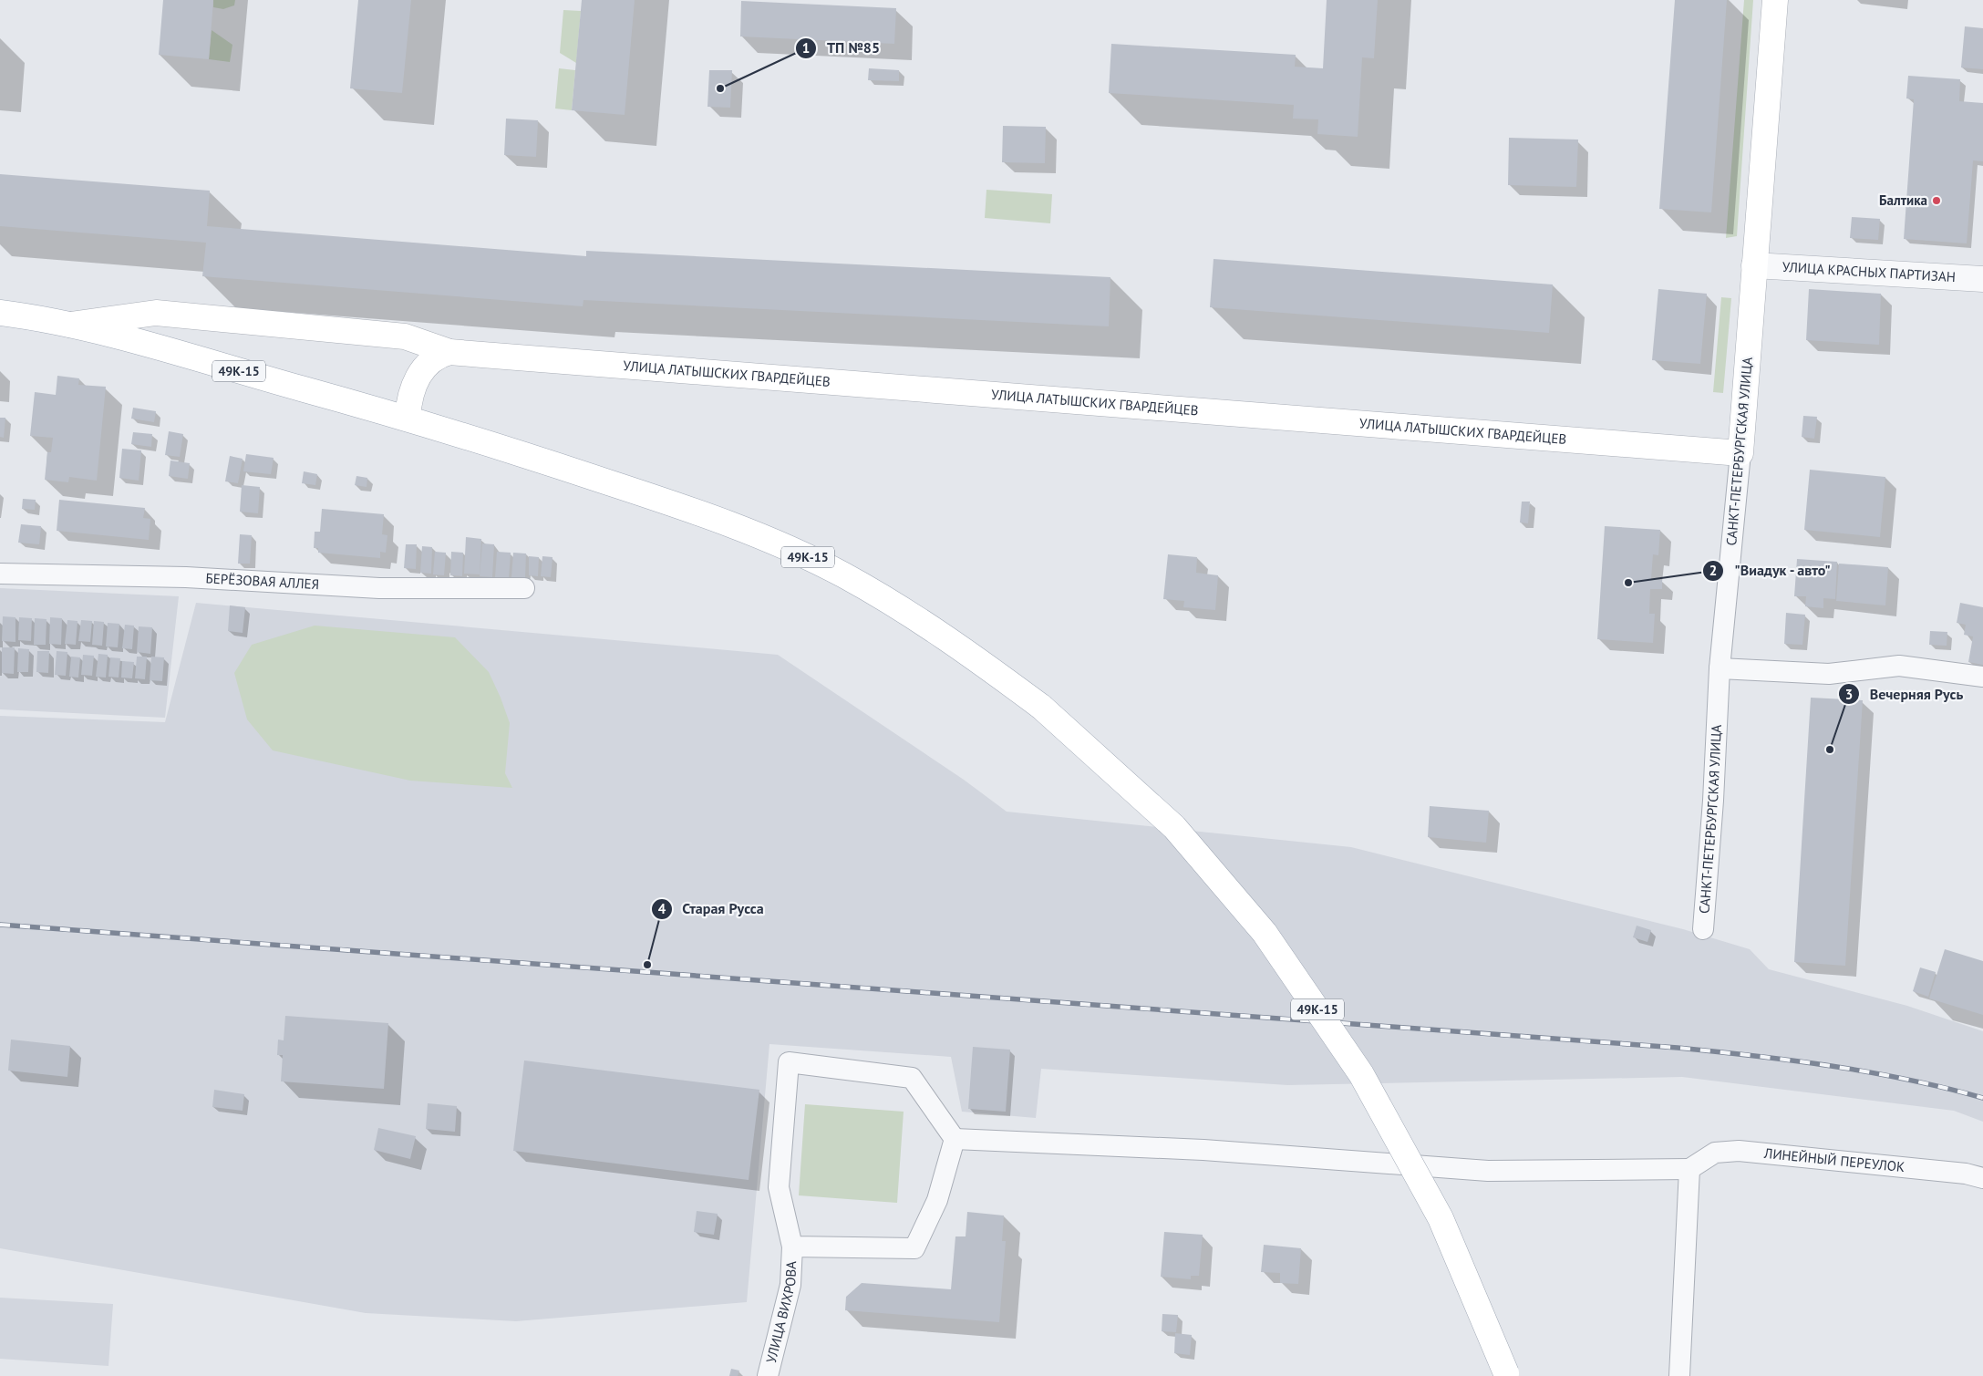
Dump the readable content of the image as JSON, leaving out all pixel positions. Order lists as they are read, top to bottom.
{
  "streets": {
    "main road": ["49К-15", "УЛИЦА ЛАТЫШСКИХ ГВАРДЕЙЦЕВ", "САНКТ-ПЕТЕРБУРГСКАЯ УЛИЦА"],
    "street": [
      "УЛИЦА КРАСНЫХ ПАРТИЗАН",
      "БЕРЁЗОВАЯ АЛЛЕЯ",
      "ЛИНЕЙНЫЙ ПЕРЕУЛОК",
      "УЛИЦА ВИХРОВА"
    ]
  },
  "crossings": [
    ["УЛИЦА КРАСНЫХ ПАРТИЗАН", "САНКТ-ПЕТЕРБУРГСКАЯ УЛИЦА"],
    ["49К-15", "УЛИЦА ЛАТЫШСКИХ ГВАРДЕЙЦЕВ"],
    ["УЛИЦА ЛАТЫШСКИХ ГВАРДЕЙЦЕВ", "САНКТ-ПЕТЕРБУРГСКАЯ УЛИЦА"]
  ],
  "places": [
    "ТП №85",
    "Балтика",
    "\"Виадук - авто\"",
    "Вечерняя Русь",
    "Старая Русса"
  ]
}
